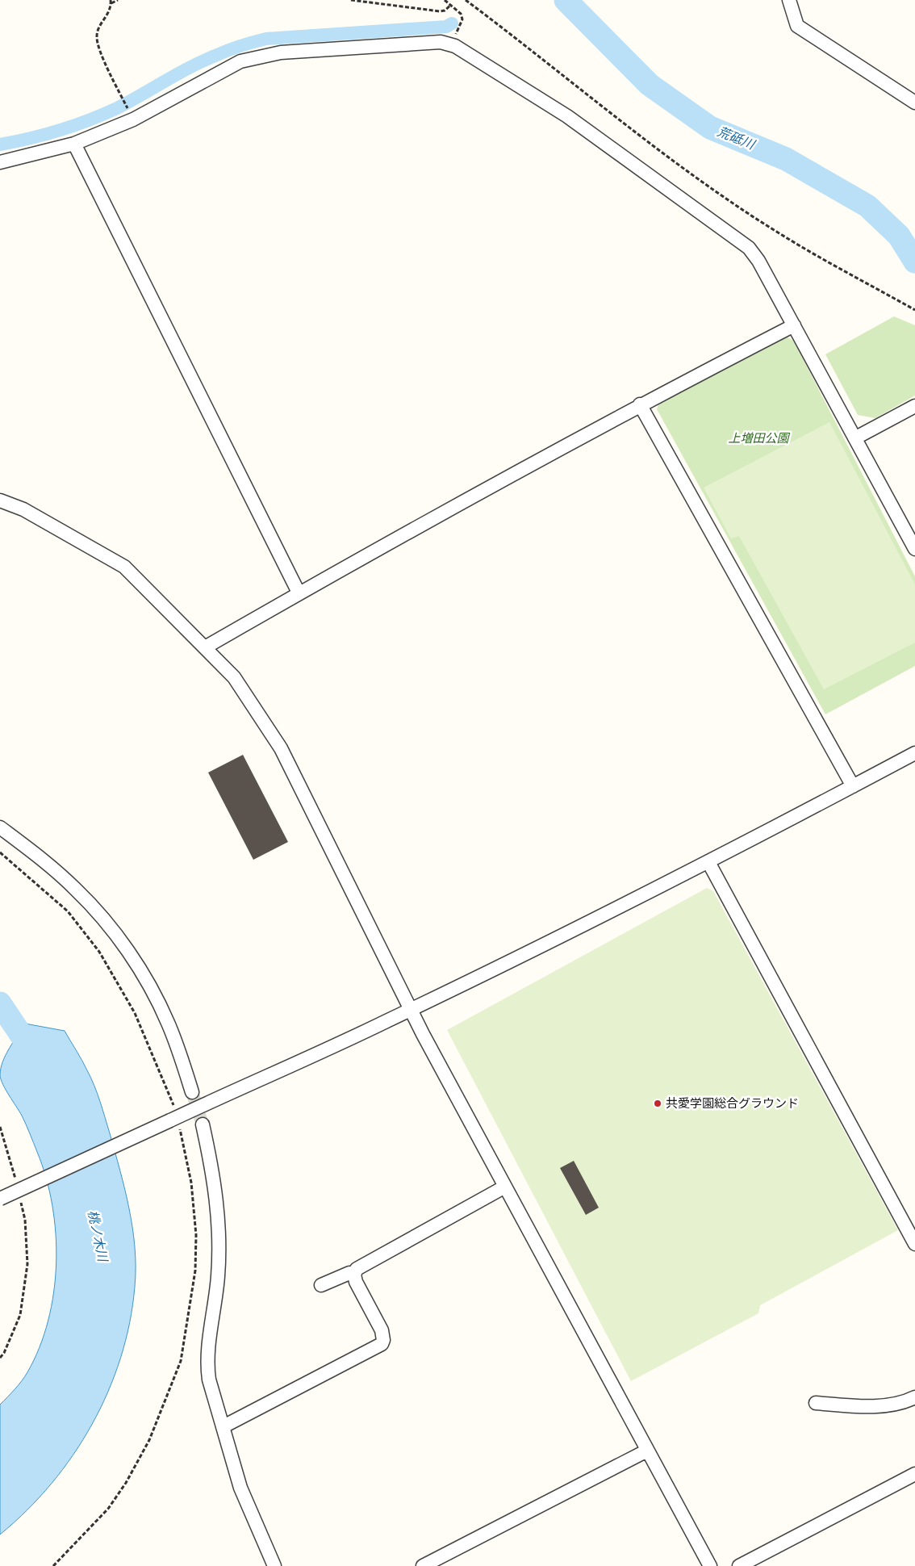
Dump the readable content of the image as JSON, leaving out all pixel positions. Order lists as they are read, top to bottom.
{
  "water": ["荒砥川", "桃ノ木川"],
  "parks": ["上増田公園"],
  "places": ["共愛学園総合グラウンド"]
}
